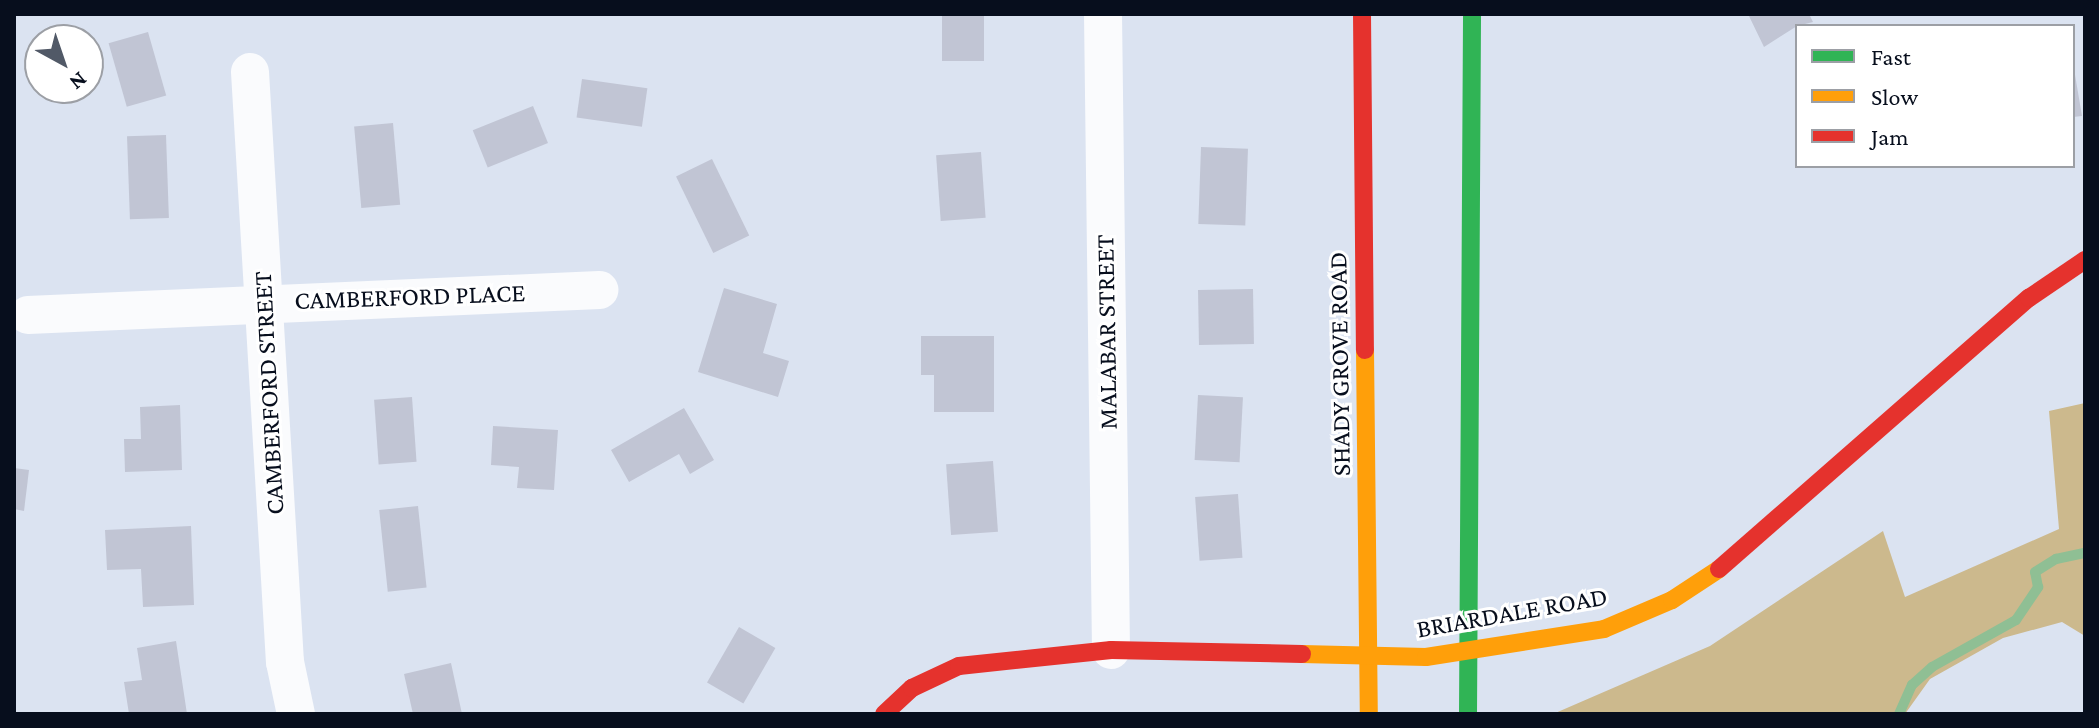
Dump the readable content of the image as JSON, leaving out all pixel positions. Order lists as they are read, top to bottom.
{
  "streets": {
    "main road": ["SHADY GROVE ROAD", "BRIARDALE ROAD"],
    "street": ["CAMBERFORD PLACE", "MALABAR STREET", "CAMBERFORD STREET"]
  },
  "crossings": [
    ["CAMBERFORD PLACE", "CAMBERFORD STREET"],
    ["MALABAR STREET", "BRIARDALE ROAD"],
    ["SHADY GROVE ROAD", "BRIARDALE ROAD"]
  ],
  "legend": ["Fast", "Slow", "Jam"],
  "north": "bottom right"
}
